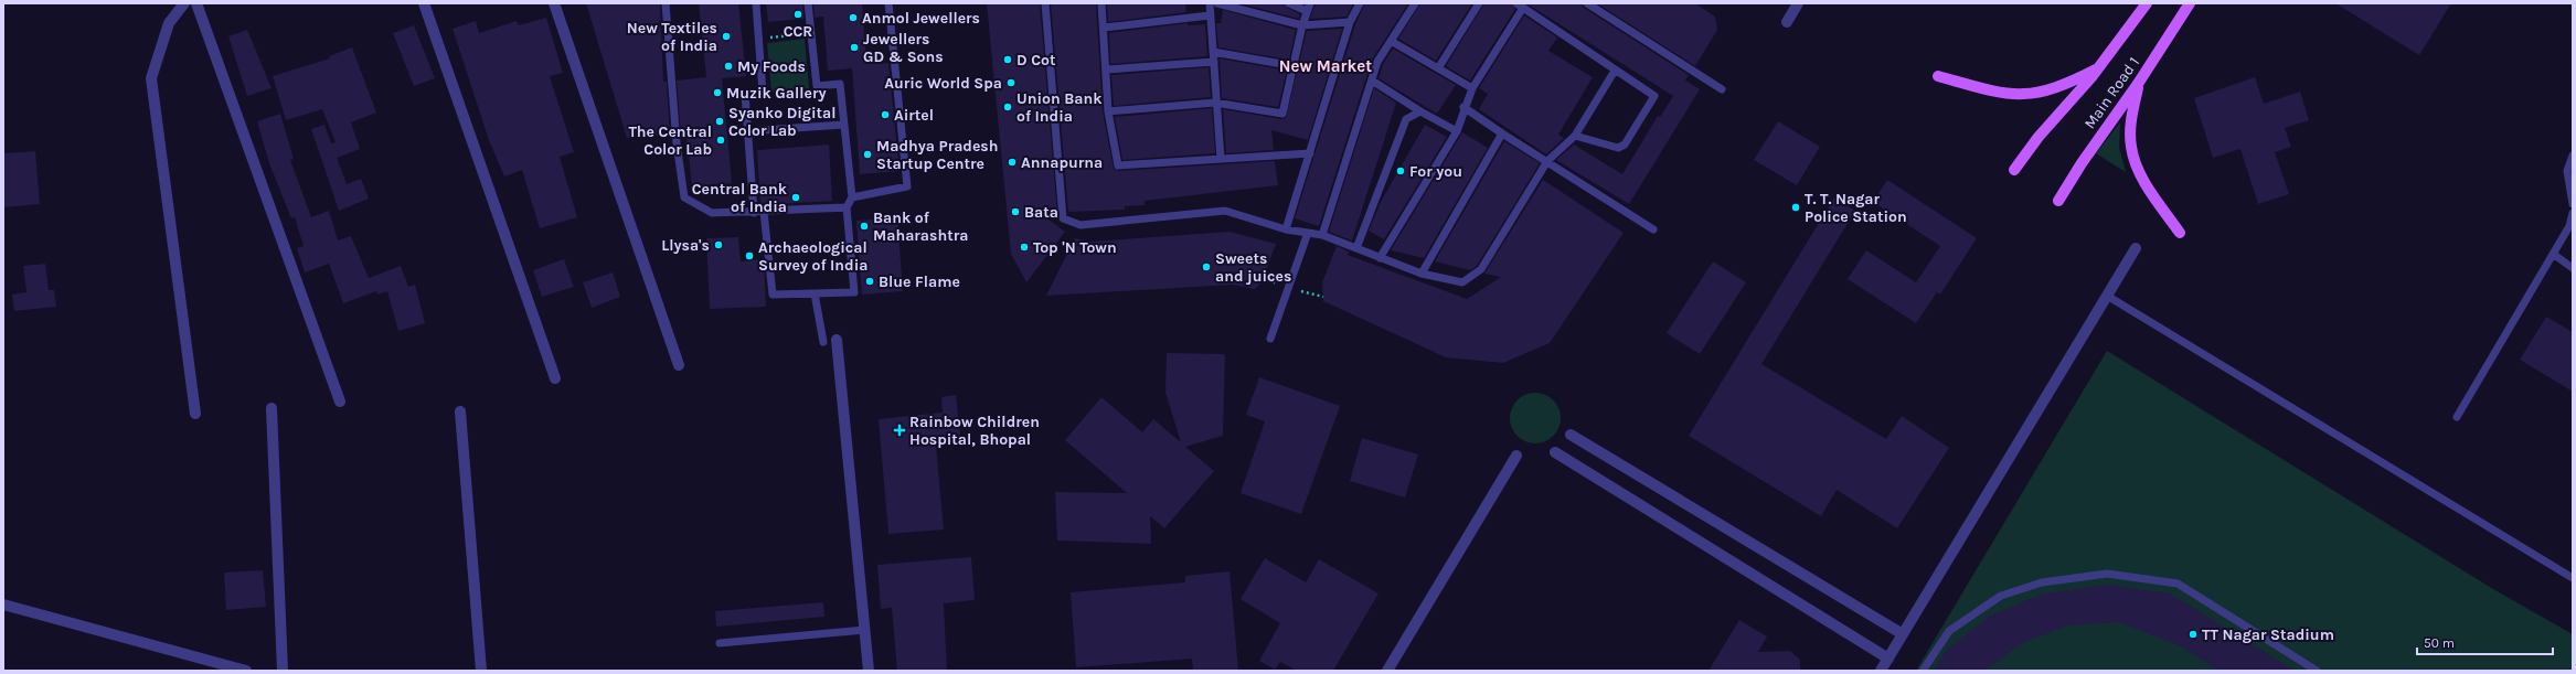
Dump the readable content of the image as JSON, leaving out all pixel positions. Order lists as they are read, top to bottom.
{
  "streets": {
    "main road": ["Main Road 1"]
  },
  "districts": ["New Market"],
  "places": {
    "other": [
      "CCR",
      "Anmol Jewellers",
      "New Textiles of India",
      "Jewellers GD & Sons",
      "D Cot",
      "My Foods",
      "Auric World Spa",
      "Muzik Gallery",
      "Union Bank of India",
      "Airtel",
      "Syanko Digital Color Lab",
      "The Central Color Lab",
      "Madhya Pradesh Startup Centre",
      "Annapurna",
      "For you",
      "Central Bank of India",
      "T. T. Nagar Police Station",
      "Bata",
      "Bank of Maharashtra",
      "Llysa's",
      "Top 'N Town",
      "Archaeological Survey of India",
      "Sweets and juices",
      "Blue Flame",
      "TT Nagar Stadium"
    ],
    "health": ["Rainbow Children Hospital, Bhopal"]
  },
  "scale_bar": "50 m"
}
